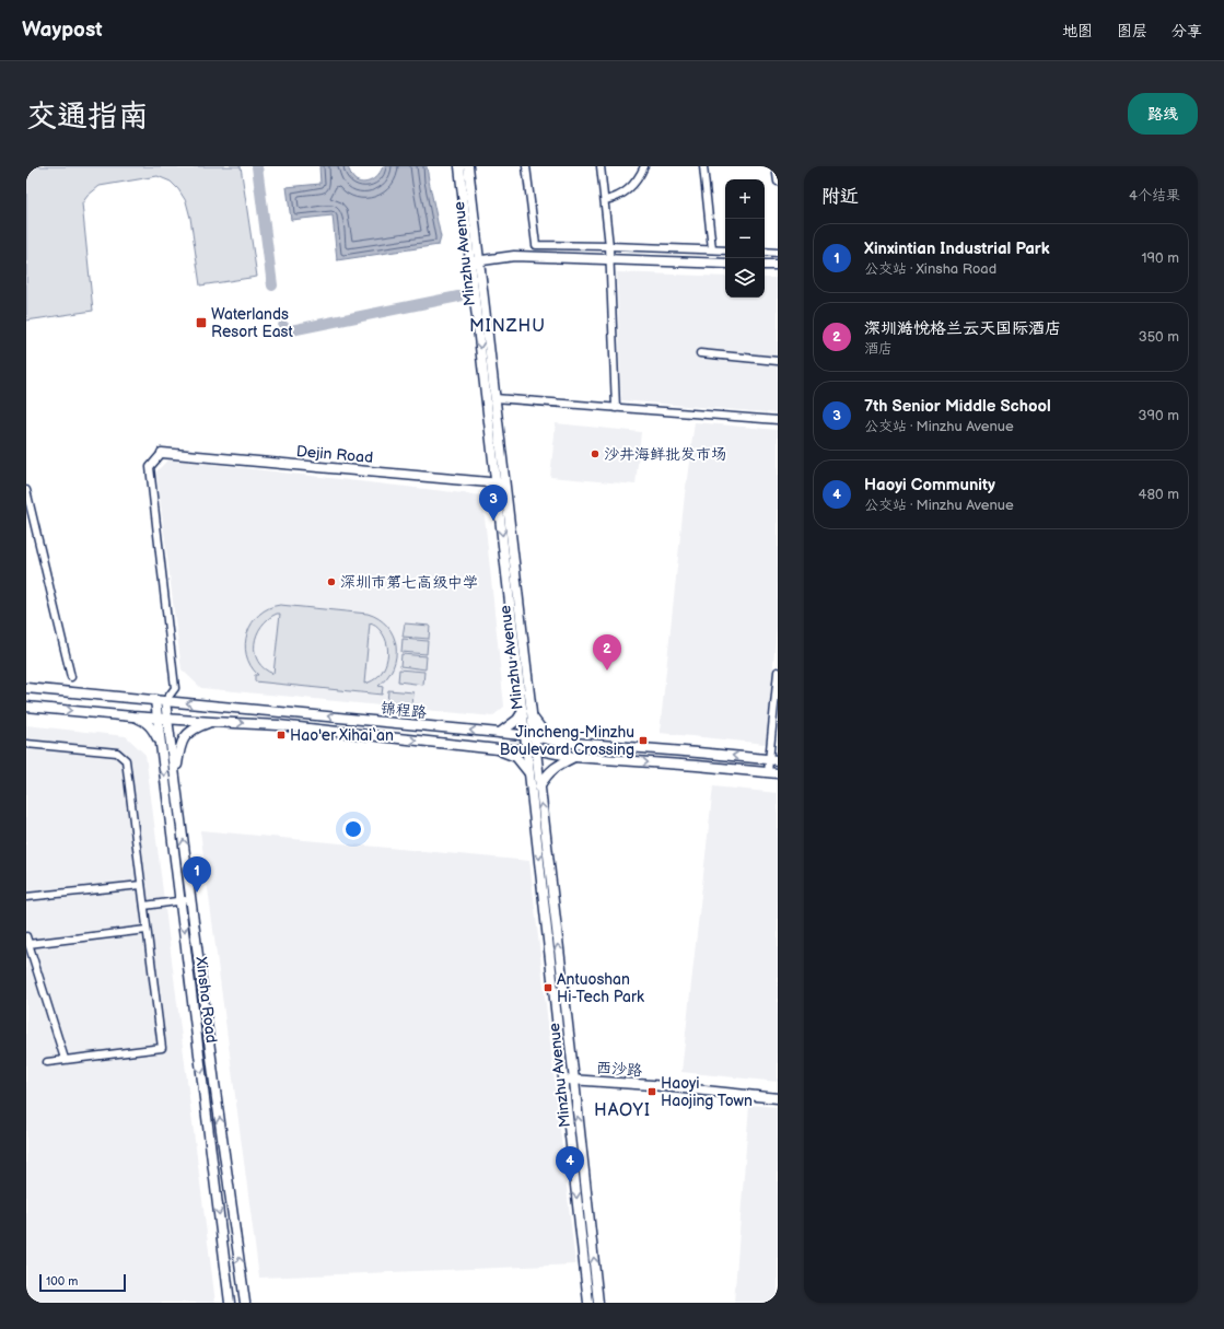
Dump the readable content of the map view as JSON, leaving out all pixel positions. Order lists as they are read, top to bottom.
{
  "streets": {
    "main road": [
      "Minzhu Avenue",
      "Dejin Road",
      "锦程路",
      "Xinsha Road",
      "西沙路"
    ]
  },
  "crossings": [
    ["Minzhu Avenue", "Dejin Road"],
    ["Minzhu Avenue", "锦程路"],
    ["Minzhu Avenue", "西沙路"],
    ["锦程路", "Xinsha Road"]
  ],
  "districts": ["MINZHU", "HAOYI"],
  "places": {
    "transit": [
      "Waterlands Resort East",
      "Hao'er Xihai‘an",
      "Jincheng-Minzhu Boulevard Crossing",
      "Antuoshan Hi-Tech Park",
      "Haoyi Haojing Town"
    ],
    "other": ["沙井海鲜批发市场", "深圳市第七高级中学"]
  },
  "scale_bar": "100 m",
  "page": {
    "header": "Waypost",
    "nav": ["地图", "图层", "分享"],
    "buttons": "路线",
    "title": "交通指南",
    "heading": ["附近", "4个结果"],
    "map_buttons": ["+", "−"],
    "list": [
      {
        "mark": "1",
        "name": "Xinxintian Industrial Park",
        "note": "公交站 · Xinsha Road",
        "value": "190 m"
      },
      {
        "mark": "2",
        "name": "深圳澔悦格兰云天国际酒店",
        "note": "酒店",
        "value": "350 m"
      },
      {
        "mark": "3",
        "name": "7th Senior Middle School",
        "note": "公交站 · Minzhu Avenue",
        "value": "390 m"
      },
      {
        "mark": "4",
        "name": "Haoyi Community",
        "note": "公交站 · Minzhu Avenue",
        "value": "480 m"
      }
    ],
    "pins": [
      "3",
      "2",
      "1",
      "4"
    ],
    "scale": "100 m"
  }
}
